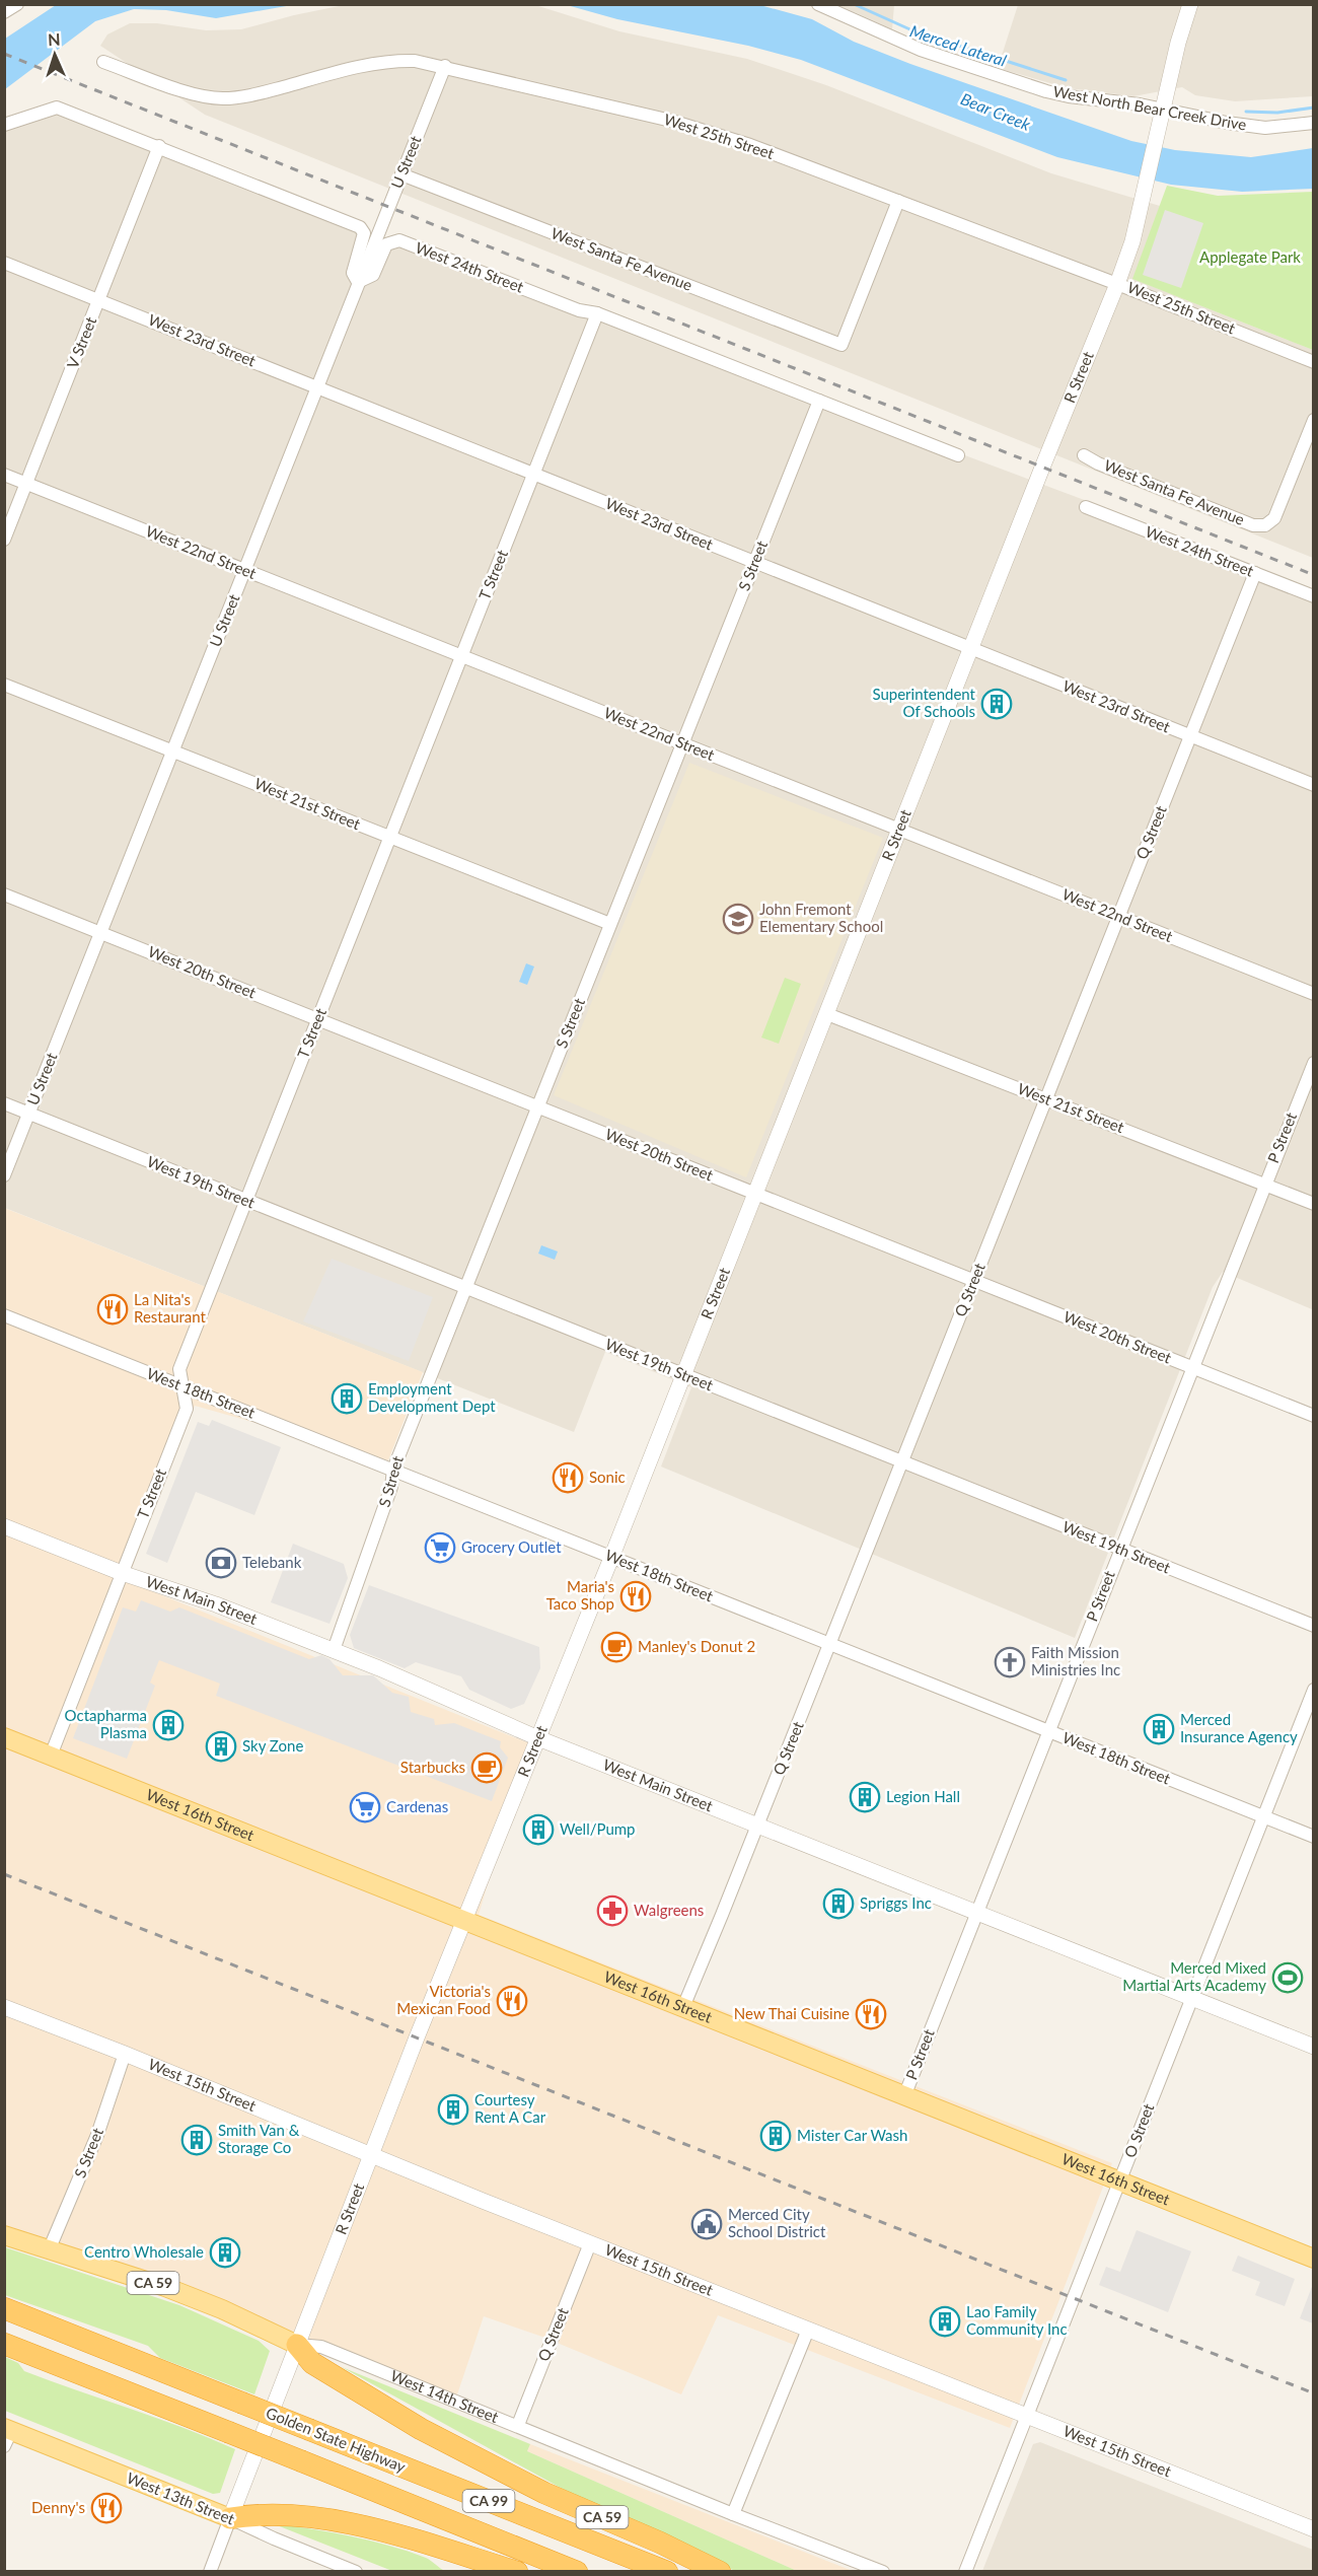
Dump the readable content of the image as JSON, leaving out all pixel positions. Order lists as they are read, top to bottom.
{
  "streets": {
    "highway": ["CA 59", "Golden State Highway", "CA 99"],
    "main road": ["West 16th Street", "West 14th Street", "West 13th Street"],
    "street": [
      "West North Bear Creek Drive",
      "West 25th Street",
      "U Street",
      "West Santa Fe Avenue",
      "West 24th Street",
      "West 23rd Street",
      "V Street",
      "R Street",
      "West 22nd Street",
      "S Street",
      "T Street",
      "West 21st Street",
      "Q Street",
      "West 20th Street",
      "P Street",
      "West 19th Street",
      "West 18th Street",
      "West Main Street",
      "West 15th Street",
      "O Street"
    ]
  },
  "crossings": [
    ["West North Bear Creek Drive", "R Street"],
    ["West 25th Street", "U Street"],
    ["West 25th Street", "West Santa Fe Avenue"],
    ["West 25th Street", "R Street"],
    ["U Street", "West Santa Fe Avenue"],
    ["U Street", "West 24th Street"],
    ["U Street", "West 23rd Street"],
    ["U Street", "West 22nd Street"],
    ["U Street", "West 21st Street"],
    ["U Street", "West 20th Street"],
    ["U Street", "West 19th Street"],
    ["West 24th Street", "S Street"],
    ["West 24th Street", "T Street"],
    ["West 24th Street", "Q Street"],
    ["West 23rd Street", "V Street"],
    ["West 23rd Street", "R Street"],
    ["West 23rd Street", "S Street"],
    ["West 23rd Street", "T Street"],
    ["West 23rd Street", "Q Street"],
    ["V Street", "West 22nd Street"],
    ["R Street", "West 22nd Street"],
    ["R Street", "West 21st Street"],
    ["R Street", "West 20th Street"],
    ["R Street", "West 19th Street"],
    ["R Street", "West 18th Street"],
    ["R Street", "West Main Street"],
    ["R Street", "West 16th Street"],
    ["R Street", "West 15th Street"],
    ["R Street", "CA 59"],
    ["R Street", "West 14th Street"],
    ["R Street", "West 13th Street"],
    ["West 22nd Street", "S Street"],
    ["West 22nd Street", "T Street"],
    ["West 22nd Street", "Q Street"],
    ["S Street", "West 21st Street"],
    ["S Street", "West 20th Street"],
    ["S Street", "West 19th Street"],
    ["S Street", "West 18th Street"],
    ["S Street", "West Main Street"],
    ["S Street", "West 15th Street"],
    ["S Street", "West 14th Street"],
    ["T Street", "West 21st Street"],
    ["T Street", "West 20th Street"],
    ["T Street", "West 19th Street"],
    ["T Street", "West 18th Street"],
    ["T Street", "West Main Street"],
    ["T Street", "West 16th Street"],
    ["West 21st Street", "Q Street"],
    ["West 21st Street", "P Street"],
    ["Q Street", "West 20th Street"],
    ["Q Street", "West 19th Street"],
    ["Q Street", "West 18th Street"],
    ["Q Street", "West Main Street"],
    ["Q Street", "West 16th Street"],
    ["Q Street", "West 15th Street"],
    ["Q Street", "West 14th Street"],
    ["West 20th Street", "P Street"],
    ["P Street", "West 19th Street"],
    ["P Street", "West 18th Street"],
    ["P Street", "West Main Street"],
    ["P Street", "West 16th Street"],
    ["West 18th Street", "O Street"],
    ["West Main Street", "O Street"],
    ["West 16th Street", "O Street"],
    ["West 15th Street", "O Street"],
    ["CA 59", "West 14th Street"]
  ],
  "water": ["Merced Lateral", "Bear Creek"],
  "parks": ["Applegate Park"],
  "places": {
    "building": [
      "Superintendent Of Schools",
      "Employment Development Dept",
      "Octapharma Plasma",
      "Merced Insurance Agency",
      "Sky Zone",
      "Legion Hall",
      "Well/Pump",
      "Spriggs Inc",
      "Courtesy Rent A Car",
      "Mister Car Wash",
      "Smith Van & Storage Co",
      "Centro Wholesale",
      "Lao Family Community Inc"
    ],
    "school or university": ["John Fremont Elementary School"],
    "restaurant": [
      "La Nita's Restaurant",
      "Sonic",
      "Maria's Taco Shop",
      "Victoria's Mexican Food",
      "New Thai Cuisine",
      "Denny's"
    ],
    "supermarket": ["Grocery Outlet", "Cardenas"],
    "bank": ["Telebank"],
    "cafe": ["Manley's Donut 2", "Starbucks"],
    "church": ["Faith Mission Ministries Inc"],
    "pharmacy": ["Walgreens"],
    "sports": ["Merced Mixed Martial Arts Academy"],
    "public building": ["Merced City School District"]
  },
  "north": "top"
}
